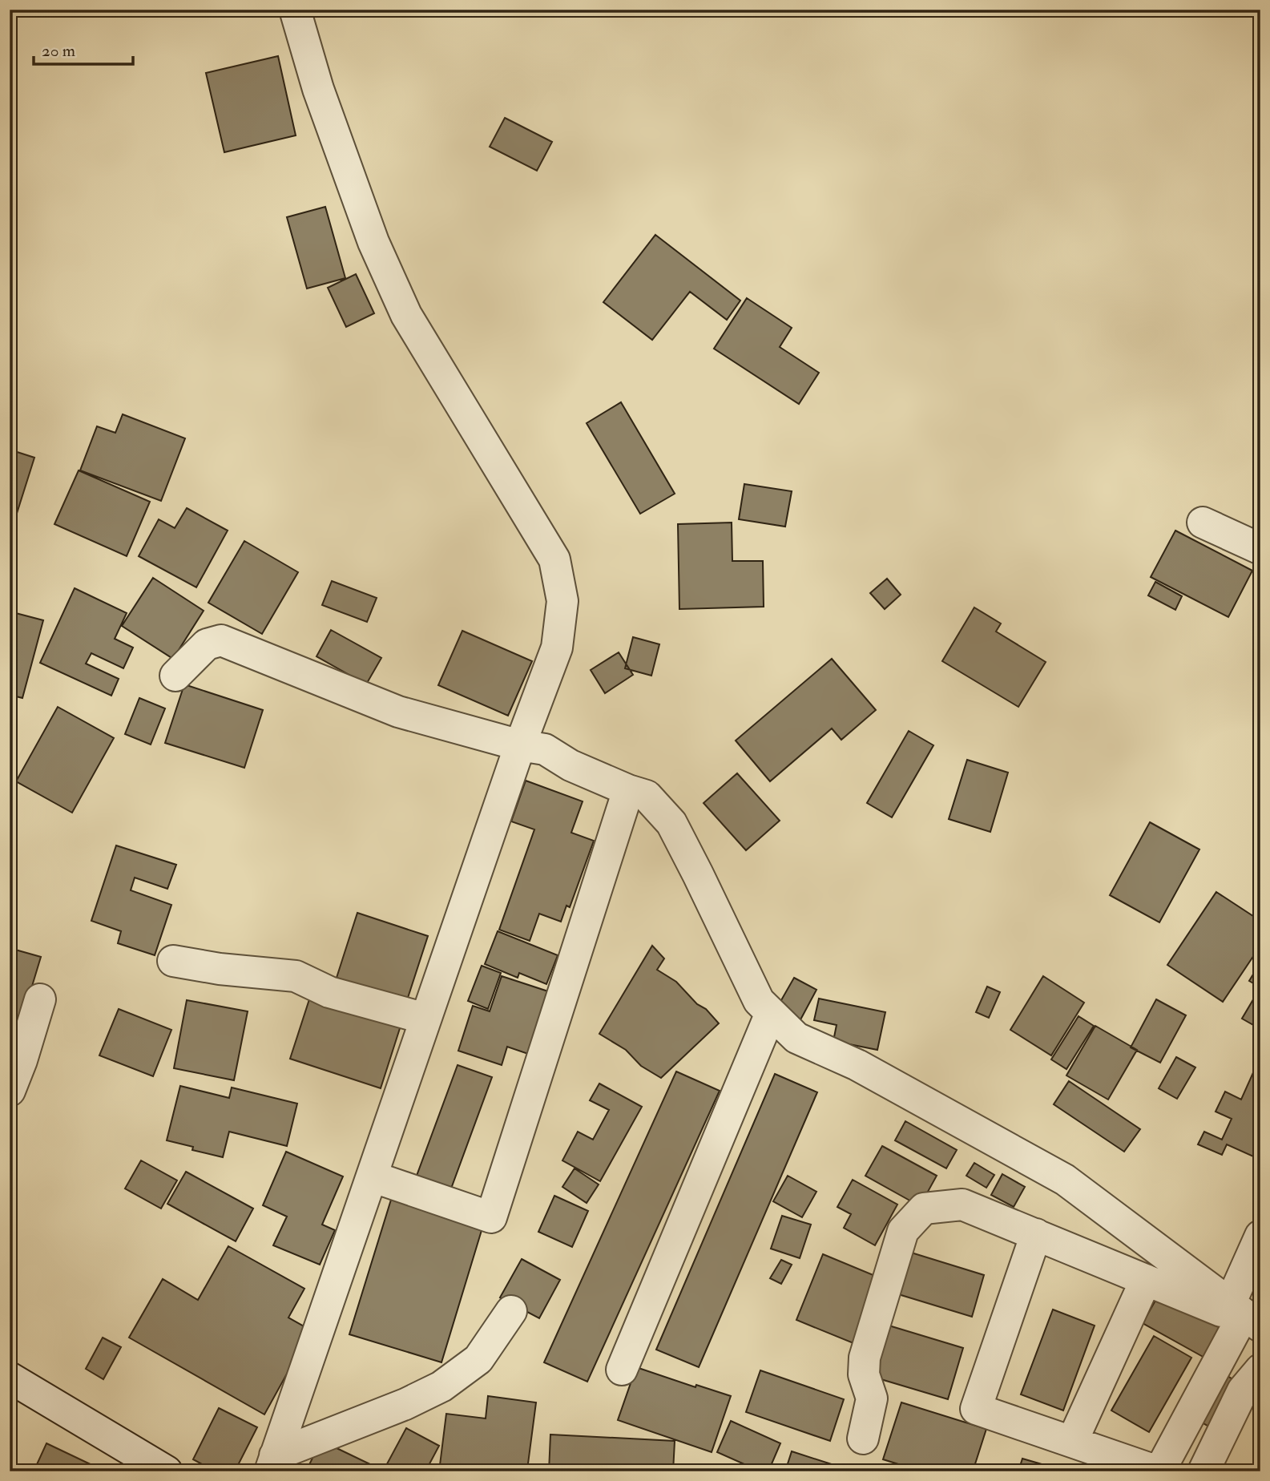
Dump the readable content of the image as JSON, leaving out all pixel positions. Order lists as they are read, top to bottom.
{
  "scale_bar": "20 m"
}
